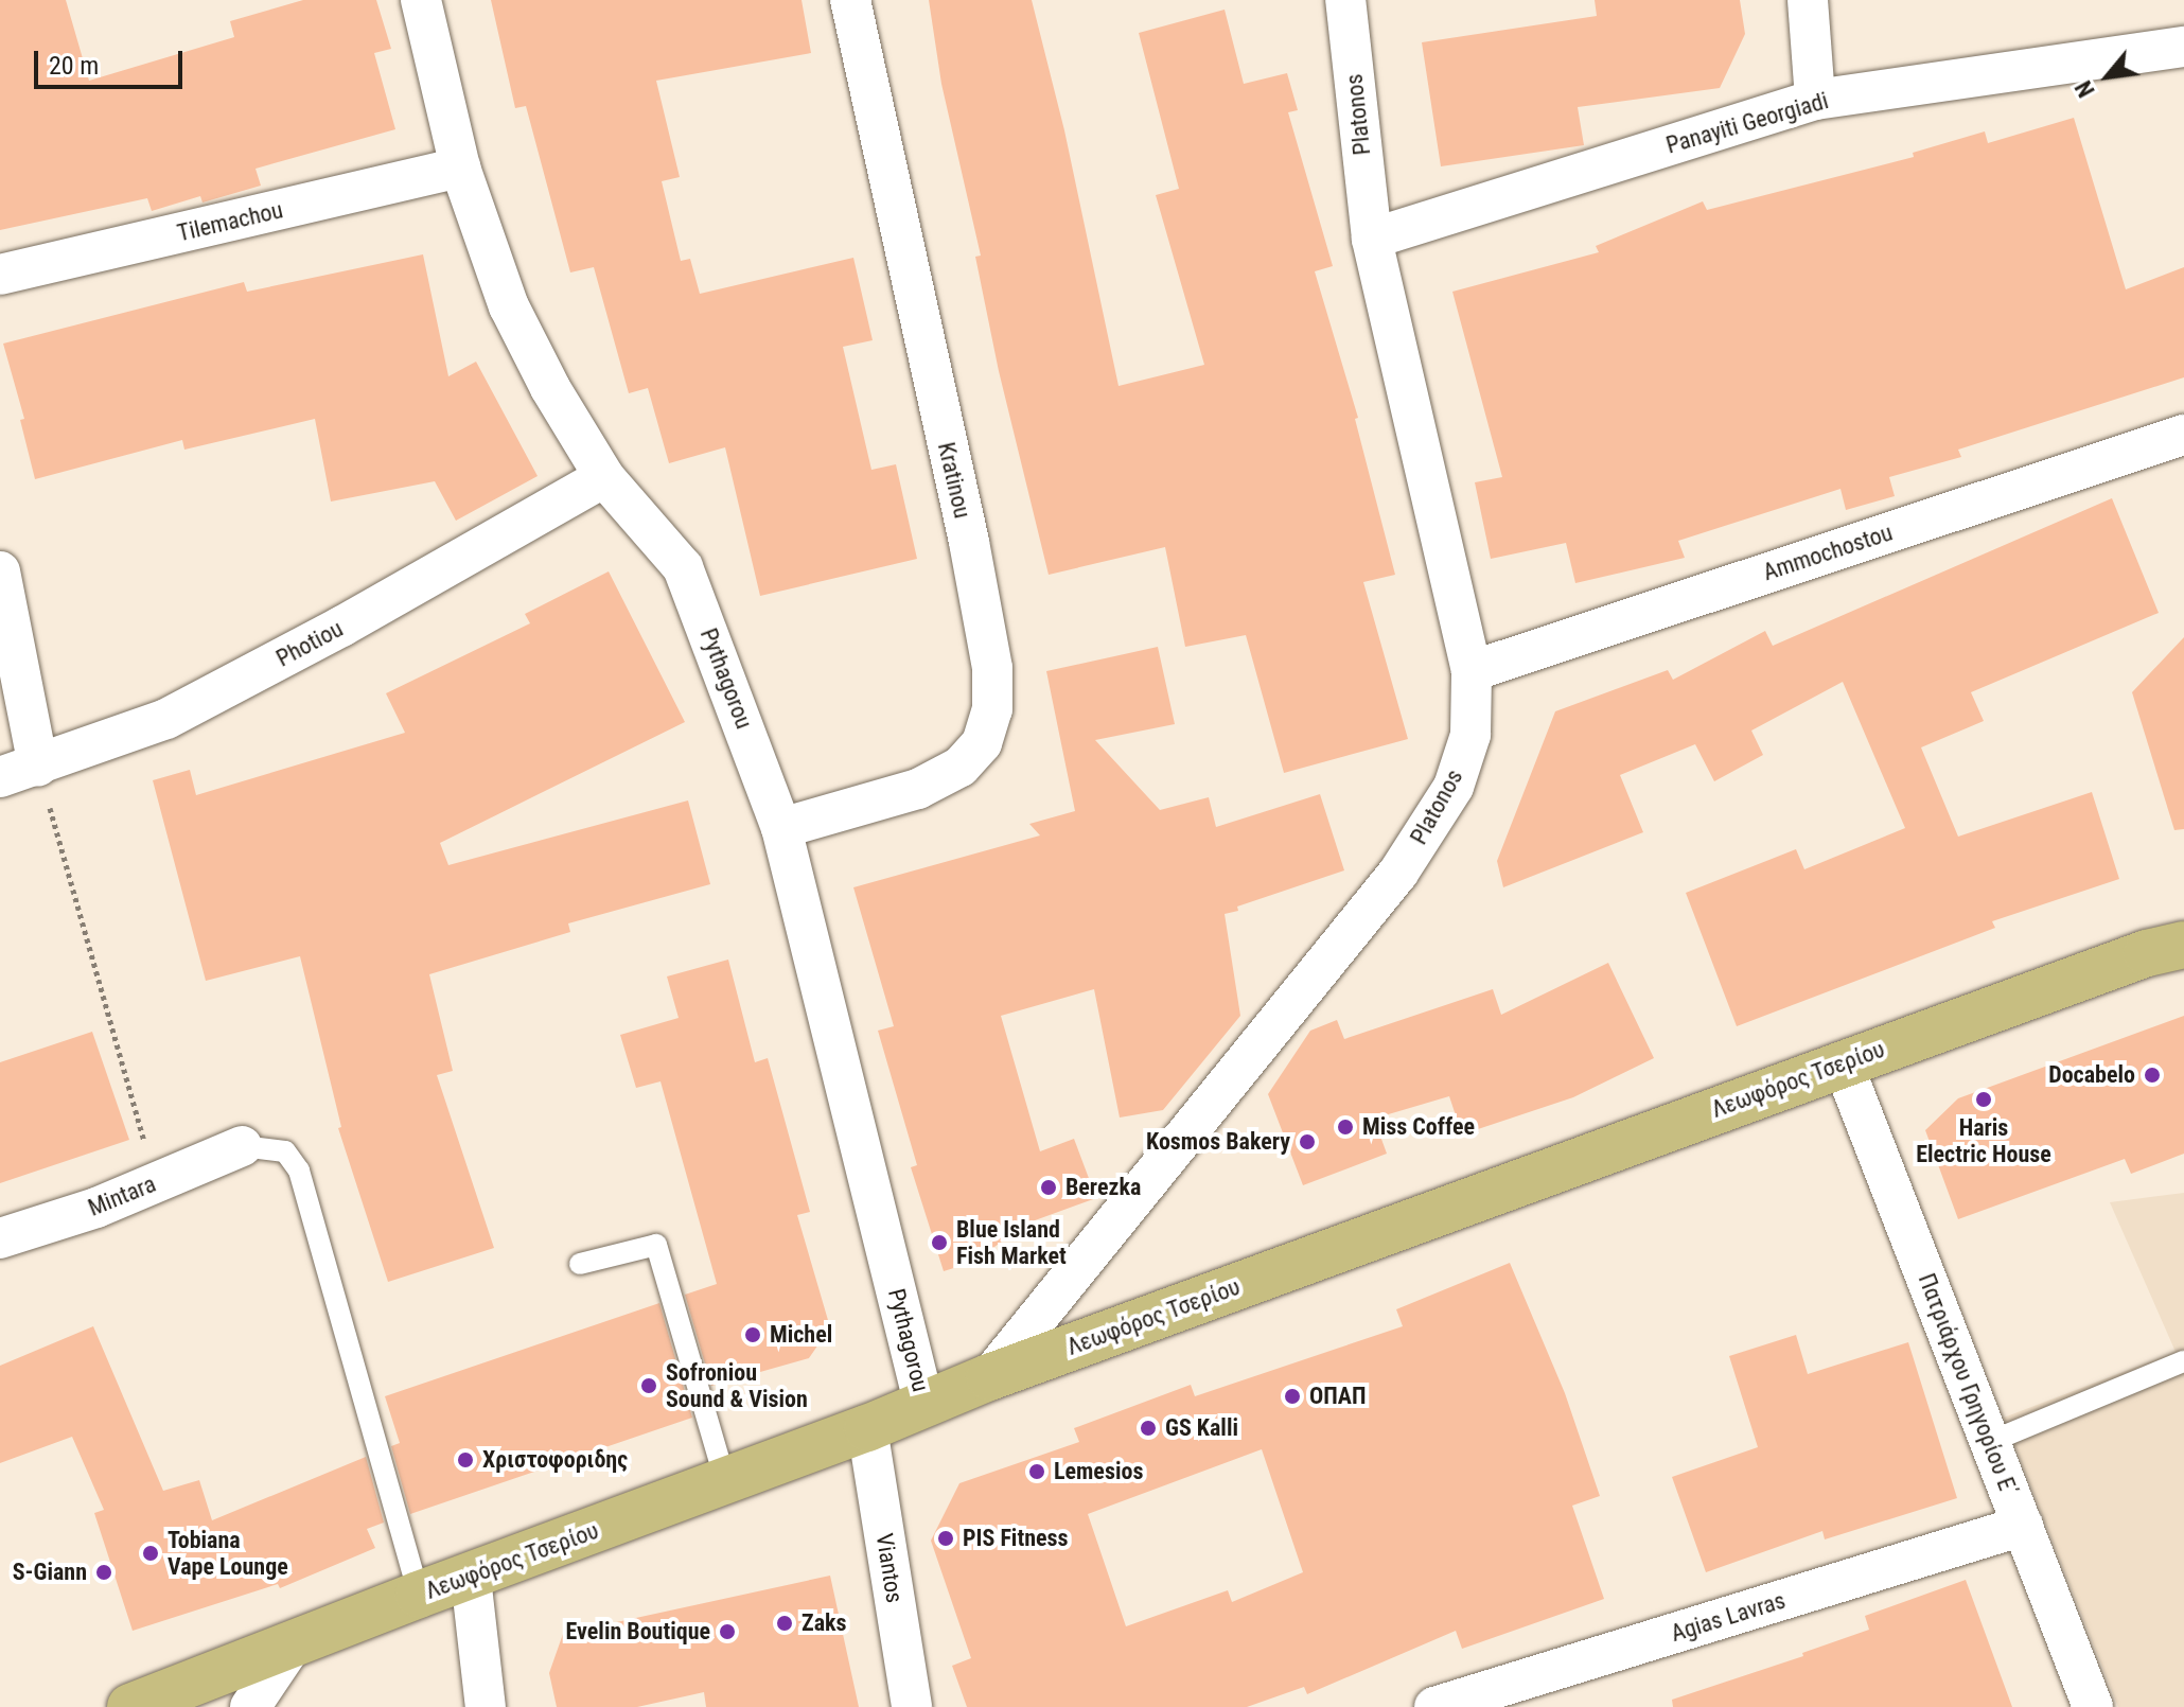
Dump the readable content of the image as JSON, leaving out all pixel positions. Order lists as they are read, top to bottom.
{
  "streets": {
    "main road": ["Λεωφόρος Τσερίου"],
    "street": [
      "Platonos",
      "Panayiti Georgiadi",
      "Tilemachou",
      "Kratinou",
      "Ammochostou",
      "Photiou",
      "Pythagorou",
      "Mintara",
      "Πατριάρχου Γρηγορίου Ε΄",
      "Viantos",
      "Agias Lavras"
    ]
  },
  "crossings": [
    ["Platonos", "Panayiti Georgiadi"],
    ["Platonos", "Ammochostou"],
    ["Platonos", "Λεωφόρος Τσερίου"],
    ["Tilemachou", "Pythagorou"],
    ["Kratinou", "Pythagorou"],
    ["Photiou", "Pythagorou"],
    ["Pythagorou", "Λεωφόρος Τσερίου"],
    ["Λεωφόρος Τσερίου", "Πατριάρχου Γρηγορίου Ε΄"],
    ["Λεωφόρος Τσερίου", "Viantos"],
    ["Πατριάρχου Γρηγορίου Ε΄", "Agias Lavras"]
  ],
  "places": [
    "Docabelo",
    "Haris Electric House",
    "Miss Coffee",
    "Kosmos Bakery",
    "Berezka",
    "Blue Island Fish Market",
    "Michel",
    "Sofroniou Sound & Vision",
    "ΟΠΑΠ",
    "GS Kalli",
    "Χριστοφοριδης",
    "Lemesios",
    "PIS Fitness",
    "Tobiana Vape Lounge",
    "S-Giann",
    "Zaks",
    "Evelin Boutique"
  ],
  "scale_bar": "20 m",
  "north": "bottom left"
}
